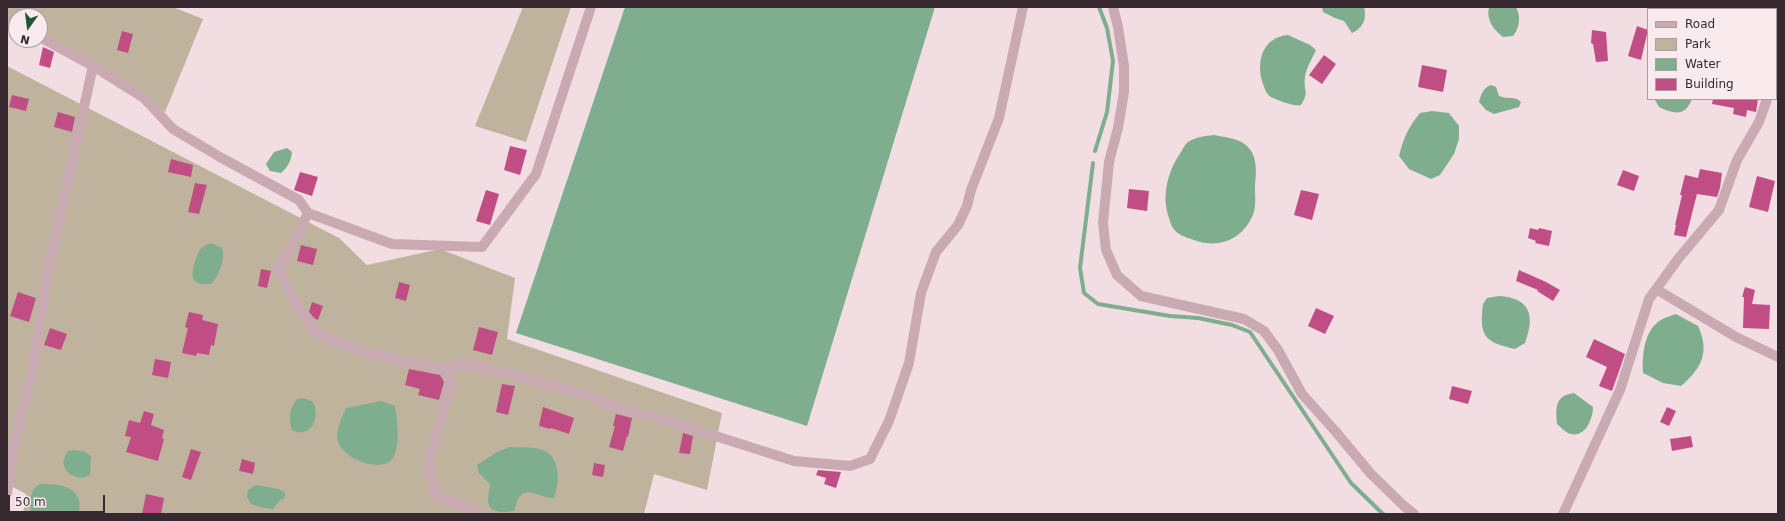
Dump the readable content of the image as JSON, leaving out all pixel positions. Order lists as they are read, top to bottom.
{
  "legend": [
    "Road",
    "Park",
    "Water",
    "Building"
  ],
  "scale_bar": "50 m",
  "north": "bottom"
}
